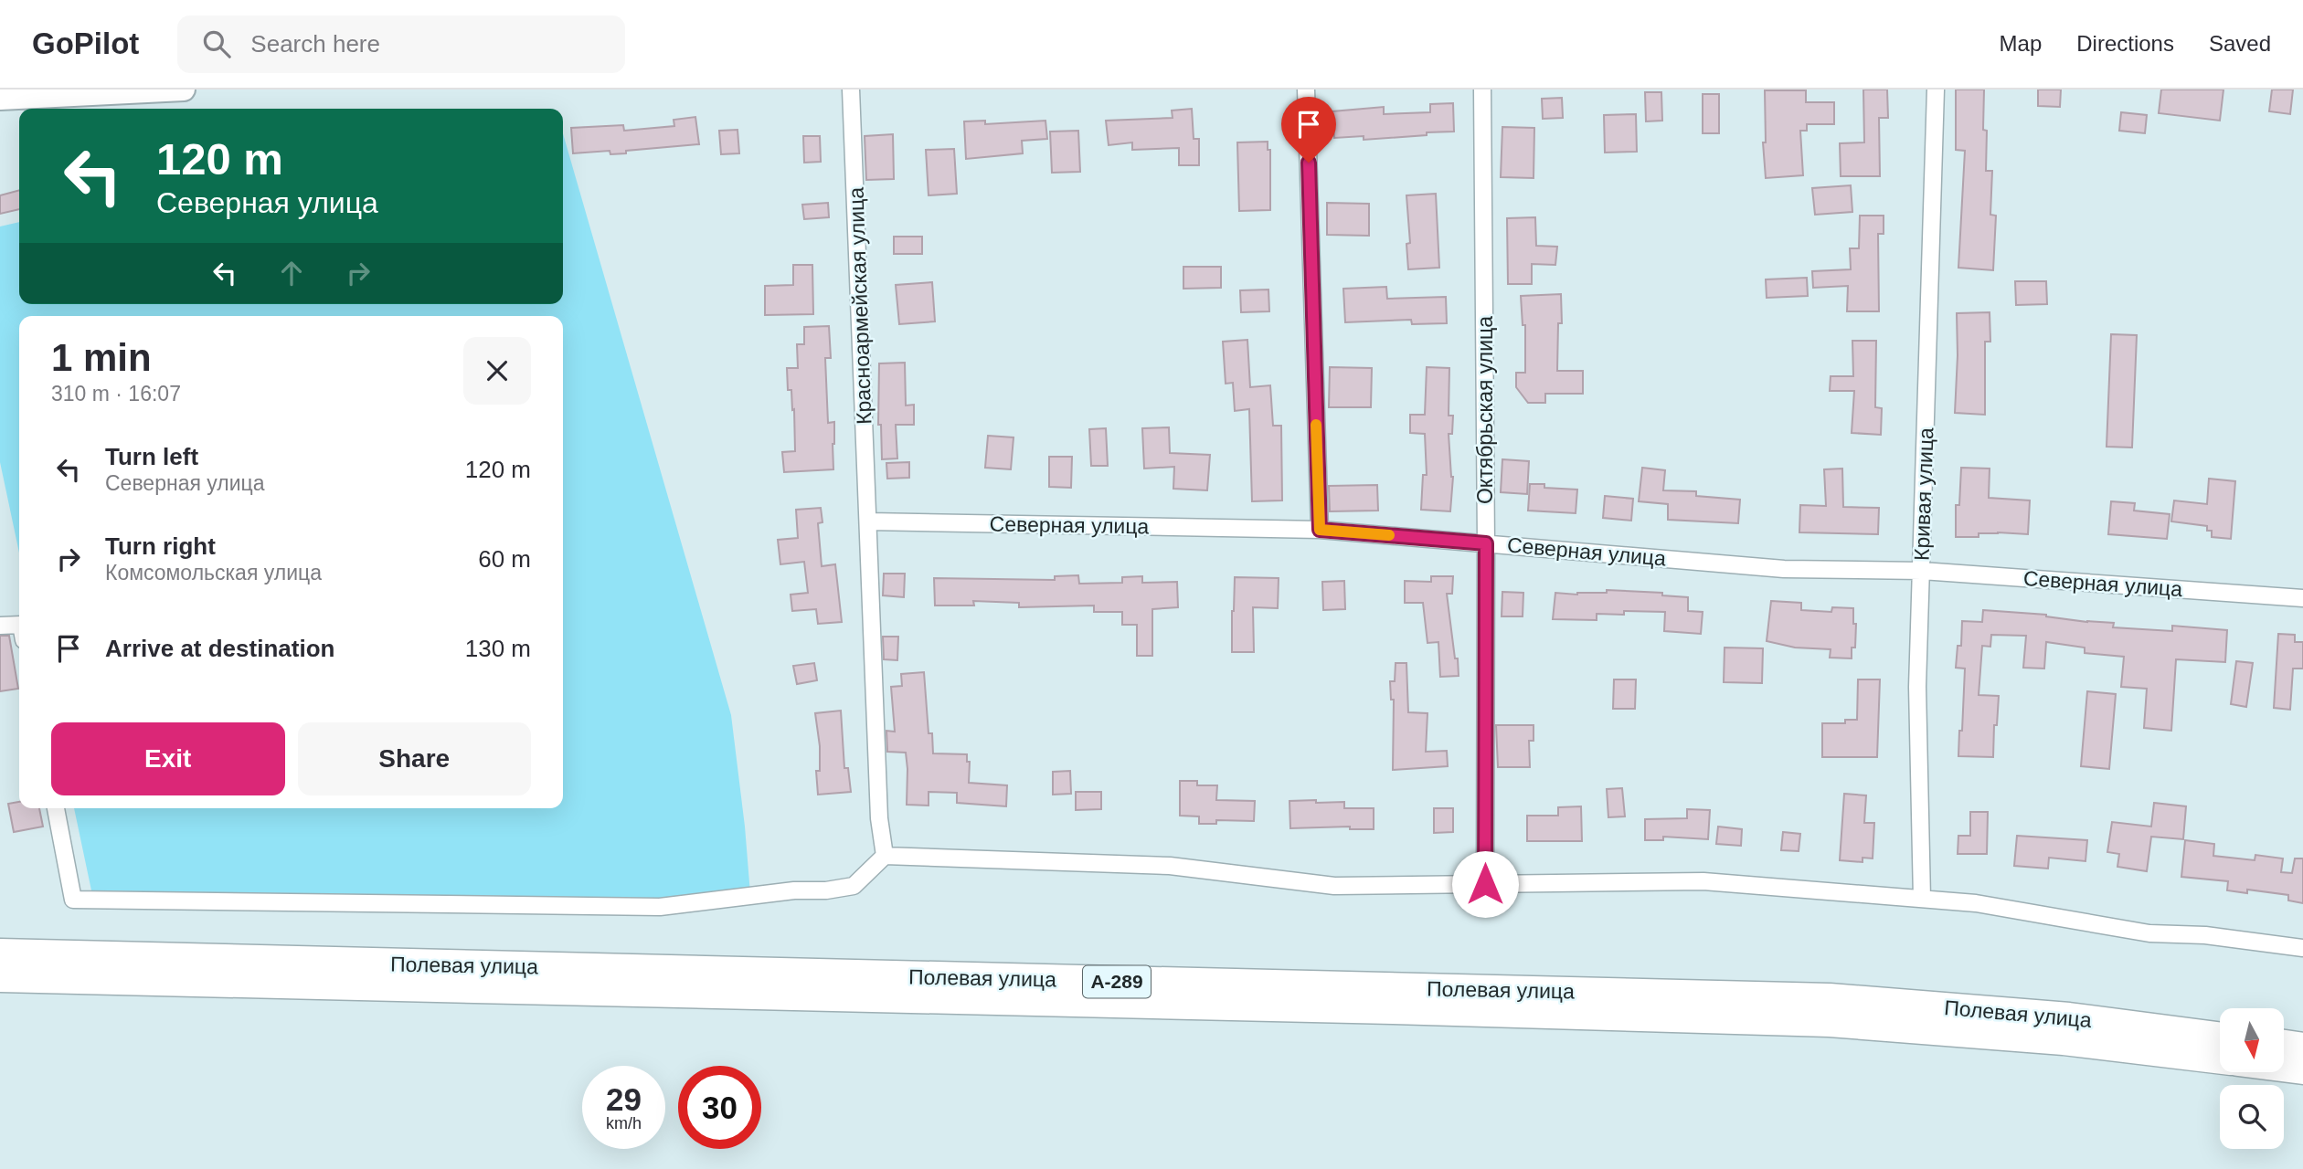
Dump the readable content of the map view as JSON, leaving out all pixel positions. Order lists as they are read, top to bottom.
{
  "streets": {
    "highway": ["Полевая улица", "А-289"],
    "street": [
      "Красноармейская улица",
      "Октябрьская улица",
      "Кривая улица",
      "Северная улица"
    ]
  },
  "crossings": [
    ["Красноармейская улица", "Северная улица"],
    ["Октябрьская улица", "Северная улица"],
    ["Кривая улица", "Северная улица"]
  ],
  "north": "bottom",
  "page": {
    "header": "GoPilot",
    "search": "Search here",
    "nav": ["Map", "Directions", "Saved"],
    "turn": ["120 m", "Северная улица"],
    "heading": ["1 min", "310 m · 16:07"],
    "list": [
      {
        "name": "Turn left",
        "note": "Северная улица",
        "value": "120 m"
      },
      {
        "name": "Turn right",
        "note": "Комсомольская улица",
        "value": "60 m"
      },
      {
        "name": "Arrive at destination",
        "value": "130 m"
      }
    ],
    "buttons": ["Exit", "Share"],
    "speed": "29 km/h",
    "limit": "30"
  }
}
